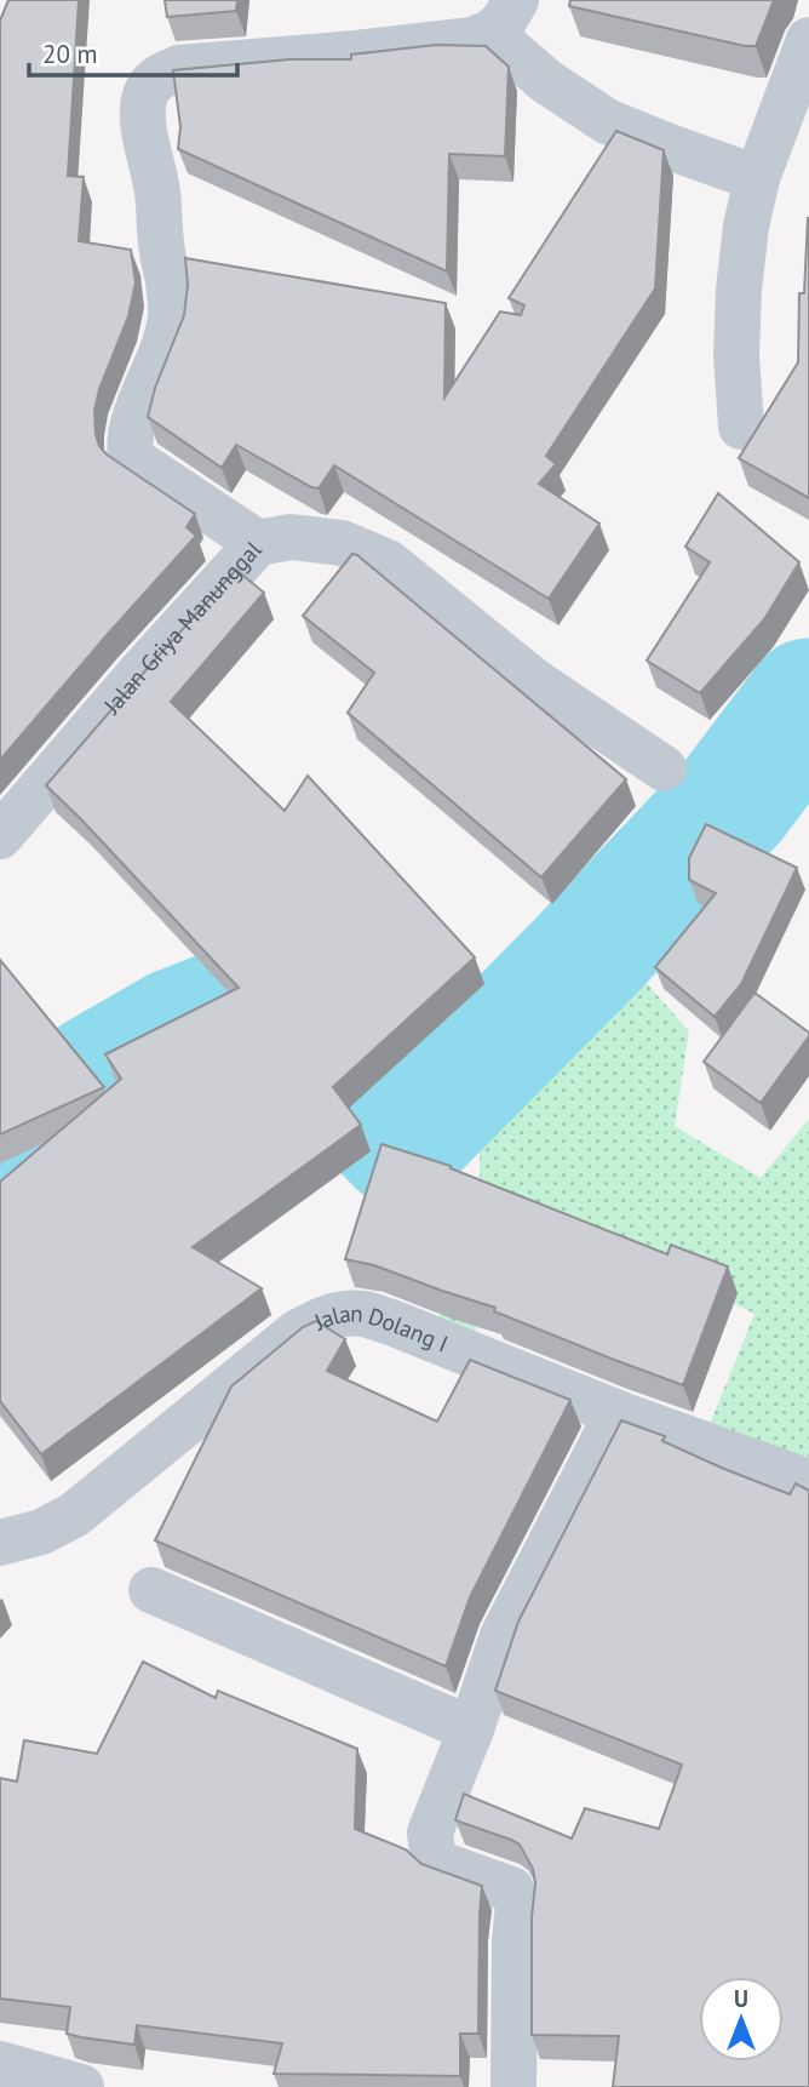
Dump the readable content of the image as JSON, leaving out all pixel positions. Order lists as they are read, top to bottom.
{
  "streets": {
    "street": ["Jalan Griya Manunggal", "Jalan Dolang I"]
  },
  "scale_bar": "20 m",
  "north": "top"
}
